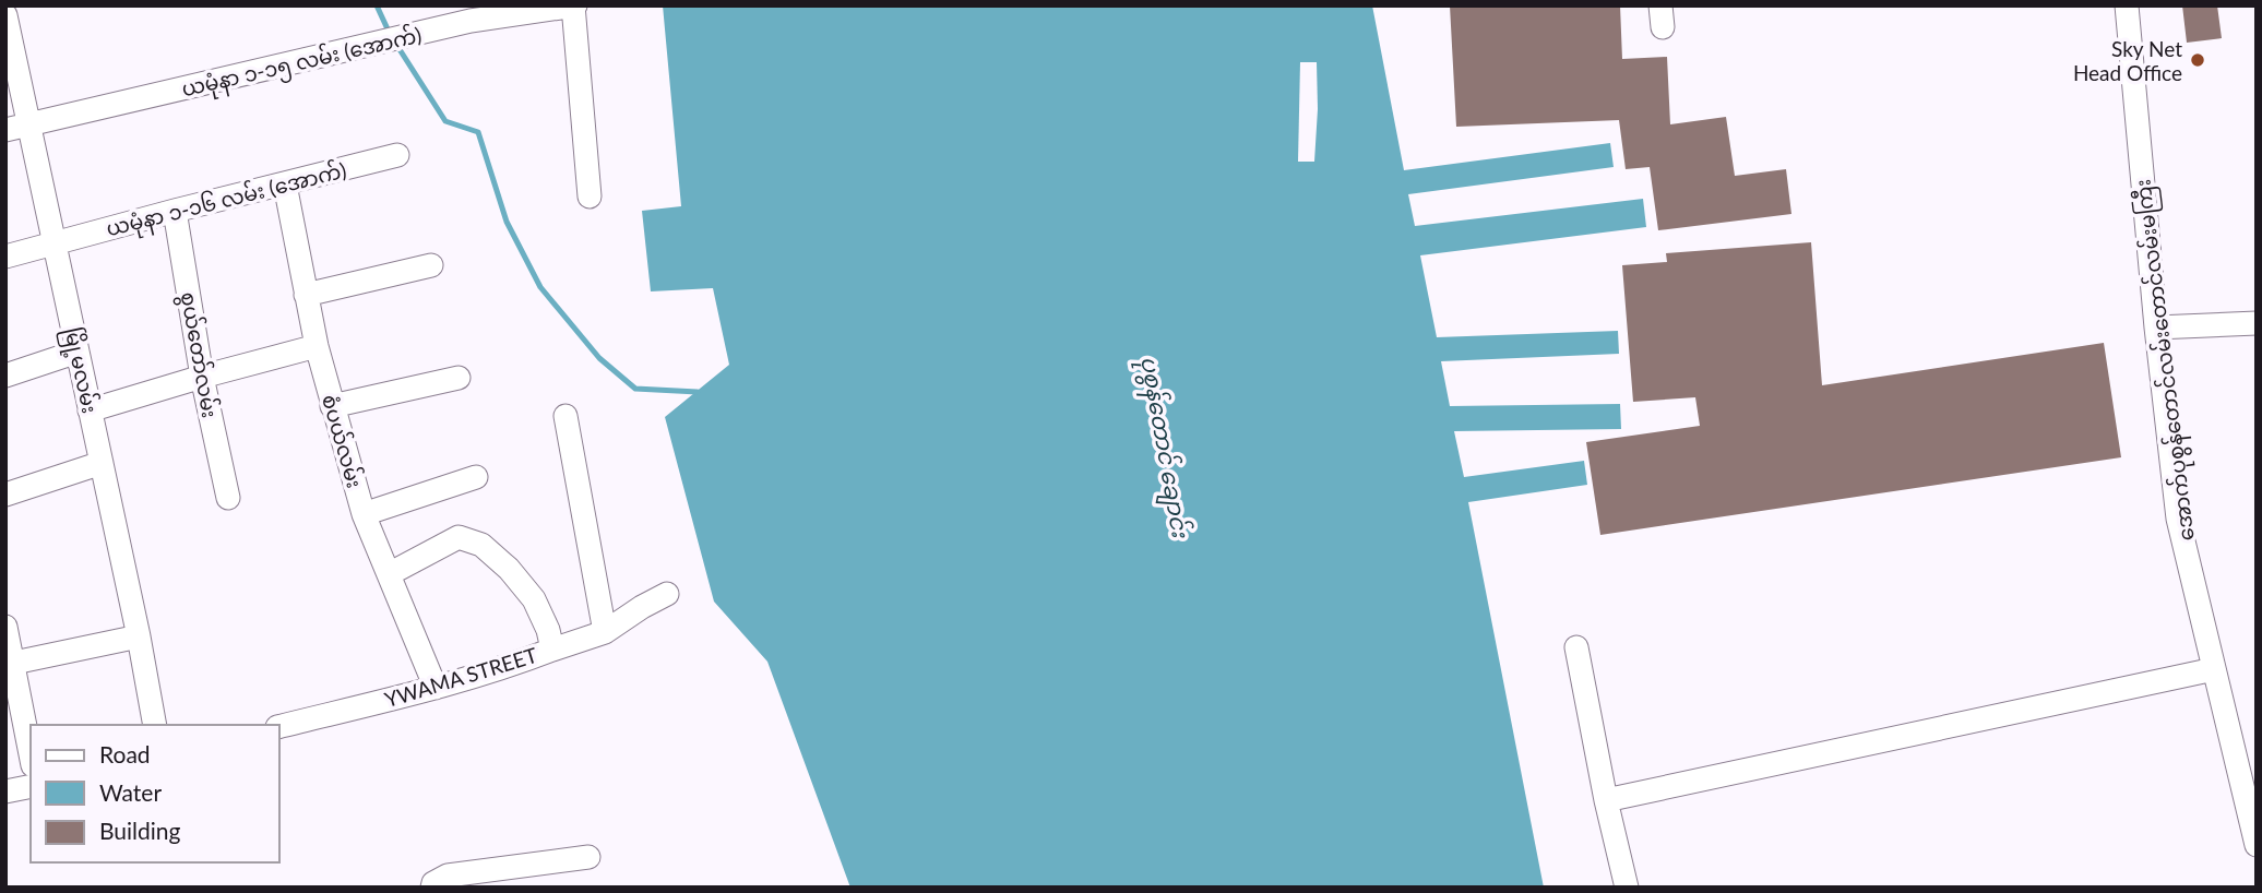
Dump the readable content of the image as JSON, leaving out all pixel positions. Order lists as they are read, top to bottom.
{
  "streets": {
    "street": [
      "ယမုံနာ ၁-၁၅ လမ်း (အောက်)",
      "ယမုံနာ ၁-၁၆ လမ်း (အောက်)",
      "စွယ်တော်လမ်း",
      "အောက်ပုစွန်တောင်လမ်းတောင်လမ်းမကြီး",
      "မြို့မလမ်း",
      "စံပယ်လမ်း",
      "YWAMA STREET"
    ]
  },
  "crossings": [
    ["ယမုံနာ ၁-၁၅ လမ်း (အောက်)", "မြို့မလမ်း"],
    ["ယမုံနာ ၁-၁၆ လမ်း (အောက်)", "စွယ်တော်လမ်း"],
    ["ယမုံနာ ၁-၁၆ လမ်း (အောက်)", "မြို့မလမ်း"],
    ["ယမုံနာ ၁-၁၆ လမ်း (အောက်)", "စံပယ်လမ်း"],
    ["စံပယ်လမ်း", "YWAMA STREET"]
  ],
  "water": ["ပုစွန်တောင် ချောင်း"],
  "places": ["Sky Net Head Office"],
  "legend": ["Road", "Water", "Building"]
}
